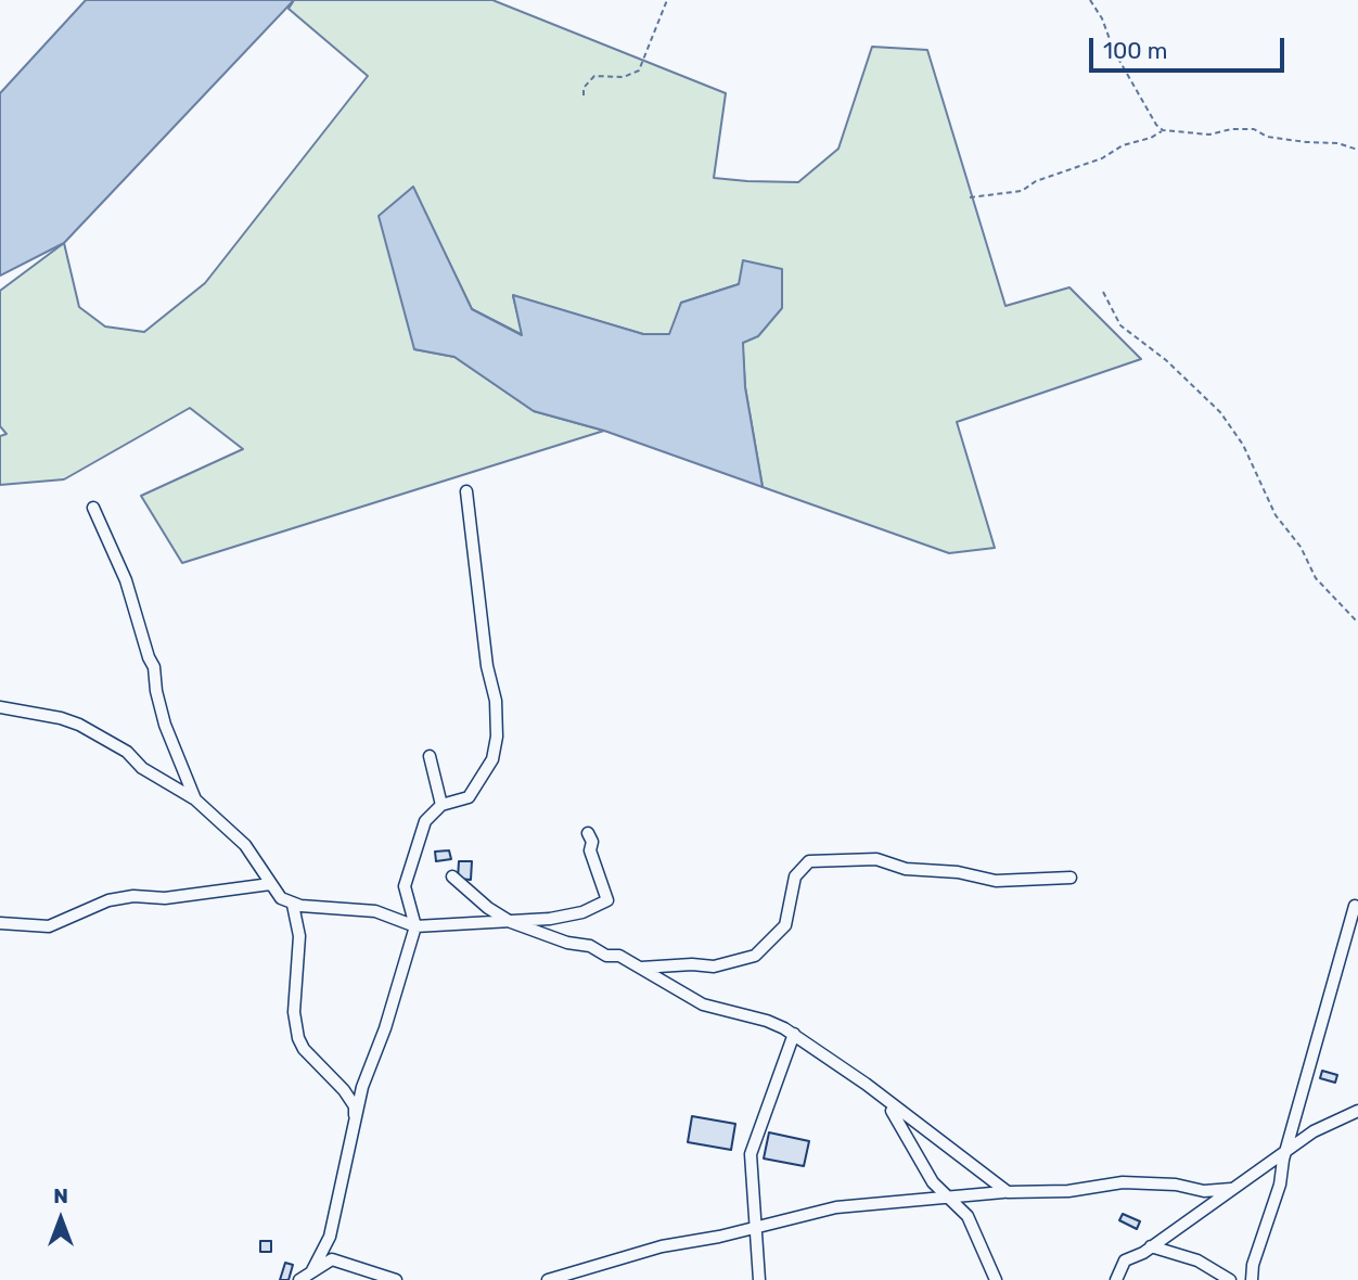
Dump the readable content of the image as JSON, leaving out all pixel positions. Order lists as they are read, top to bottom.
{
  "scale_bar": "100 m",
  "north": "top"
}
